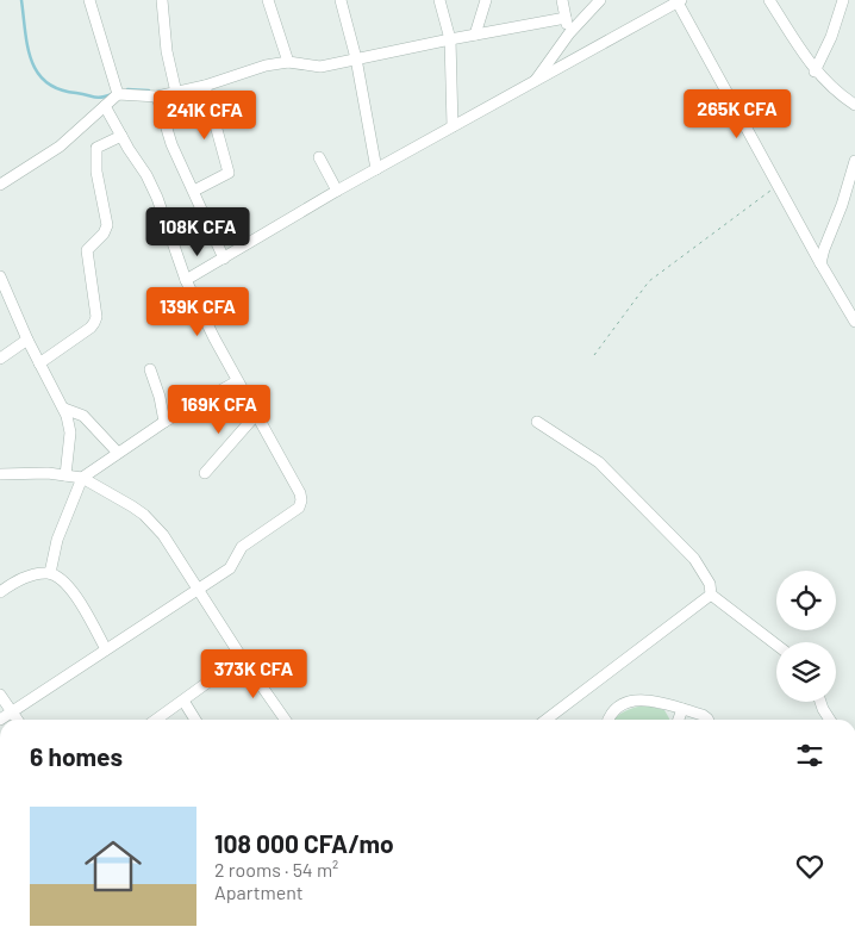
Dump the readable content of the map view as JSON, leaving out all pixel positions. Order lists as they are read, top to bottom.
{
  "page": {
    "price": [
      "265K CFA",
      "241K CFA",
      "108K CFA",
      "139K CFA",
      "169K CFA",
      "373K CFA"
    ],
    "heading": "6 homes",
    "list": [
      {
        "name": "108 000 CFA/mo",
        "note": "2 rooms · 54 m² · Apartment"
      }
    ]
  }
}
